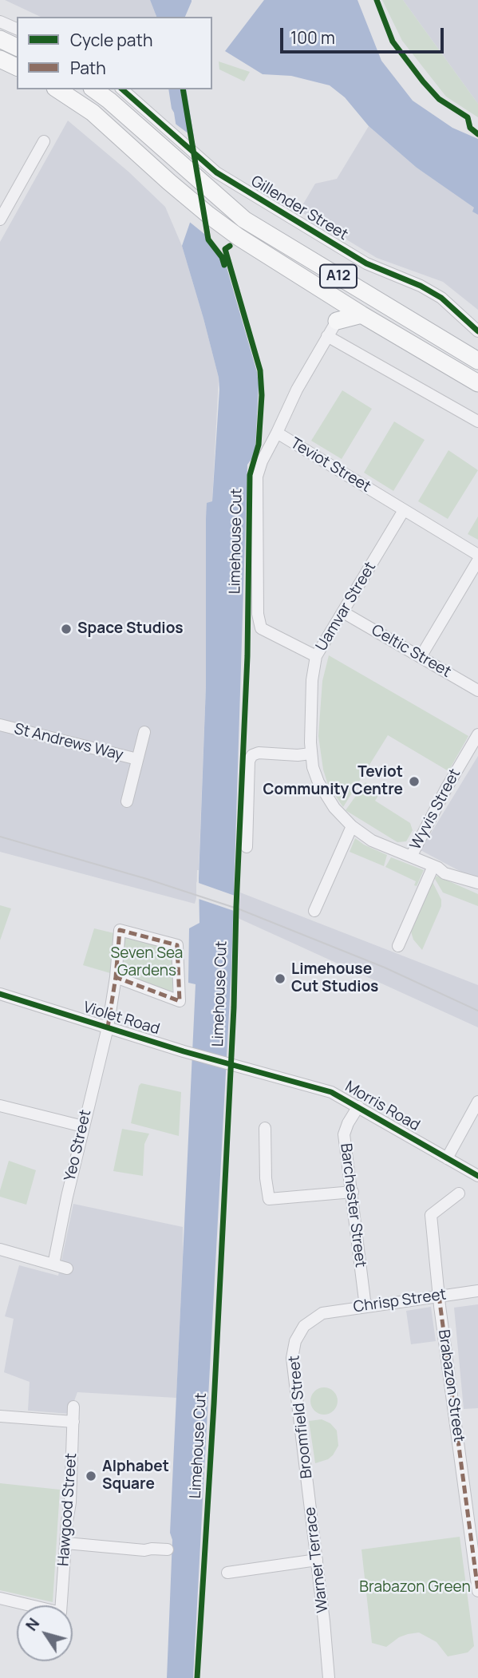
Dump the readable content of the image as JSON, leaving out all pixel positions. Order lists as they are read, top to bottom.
{
  "streets": {
    "highway": ["A12"],
    "street": [
      "Gillender Street",
      "Teviot Street",
      "Uamvar Street",
      "Celtic Street",
      "St Andrews Way",
      "Wyvis Street",
      "Violet Road",
      "Morris Road",
      "Yeo Street",
      "Barchester Street",
      "Chrisp Street",
      "Brabazon Street",
      "Broomfield Street",
      "Hawgood Street",
      "Warner Terrace"
    ],
    "cycle path": ["Limehouse Cut"]
  },
  "crossings": [
    ["Teviot Street", "Uamvar Street"],
    ["Uamvar Street", "Celtic Street"],
    ["Uamvar Street", "Wyvis Street"],
    ["Violet Road", "Morris Road"],
    ["Violet Road", "Yeo Street"],
    ["Morris Road", "Barchester Street"],
    ["Barchester Street", "Chrisp Street"],
    ["Chrisp Street", "Brabazon Street"],
    ["Chrisp Street", "Broomfield Street"],
    ["Broomfield Street", "Warner Terrace"]
  ],
  "parks": ["Seven Sea Gardens", "Brabazon Green"],
  "places": [
    "Space Studios",
    "Teviot Community Centre",
    "Limehouse Cut Studios",
    "Alphabet Square"
  ],
  "legend": ["Cycle path", "Path"],
  "scale_bar": "100 m",
  "north": "top left"
}
